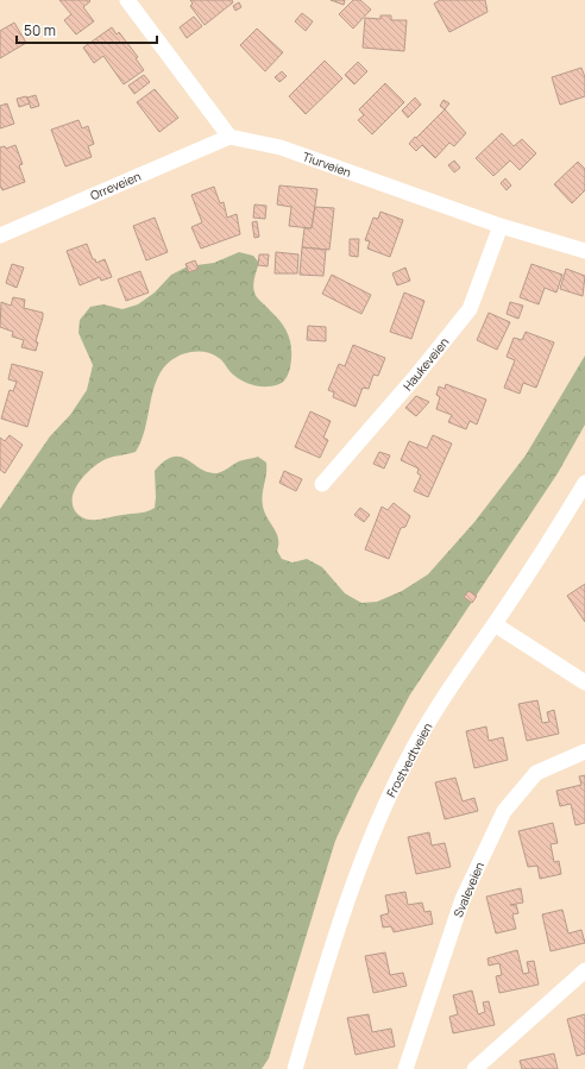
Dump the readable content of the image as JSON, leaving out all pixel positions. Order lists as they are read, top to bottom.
{
  "streets": {
    "street": [
      "Tiurveien",
      "Orreveien",
      "Haukeveien",
      "Frostvedtveien",
      "Svaleveien"
    ]
  },
  "crossings": [
    ["Tiurveien", "Orreveien"],
    ["Tiurveien", "Haukeveien"]
  ],
  "scale_bar": "50 m"
}
